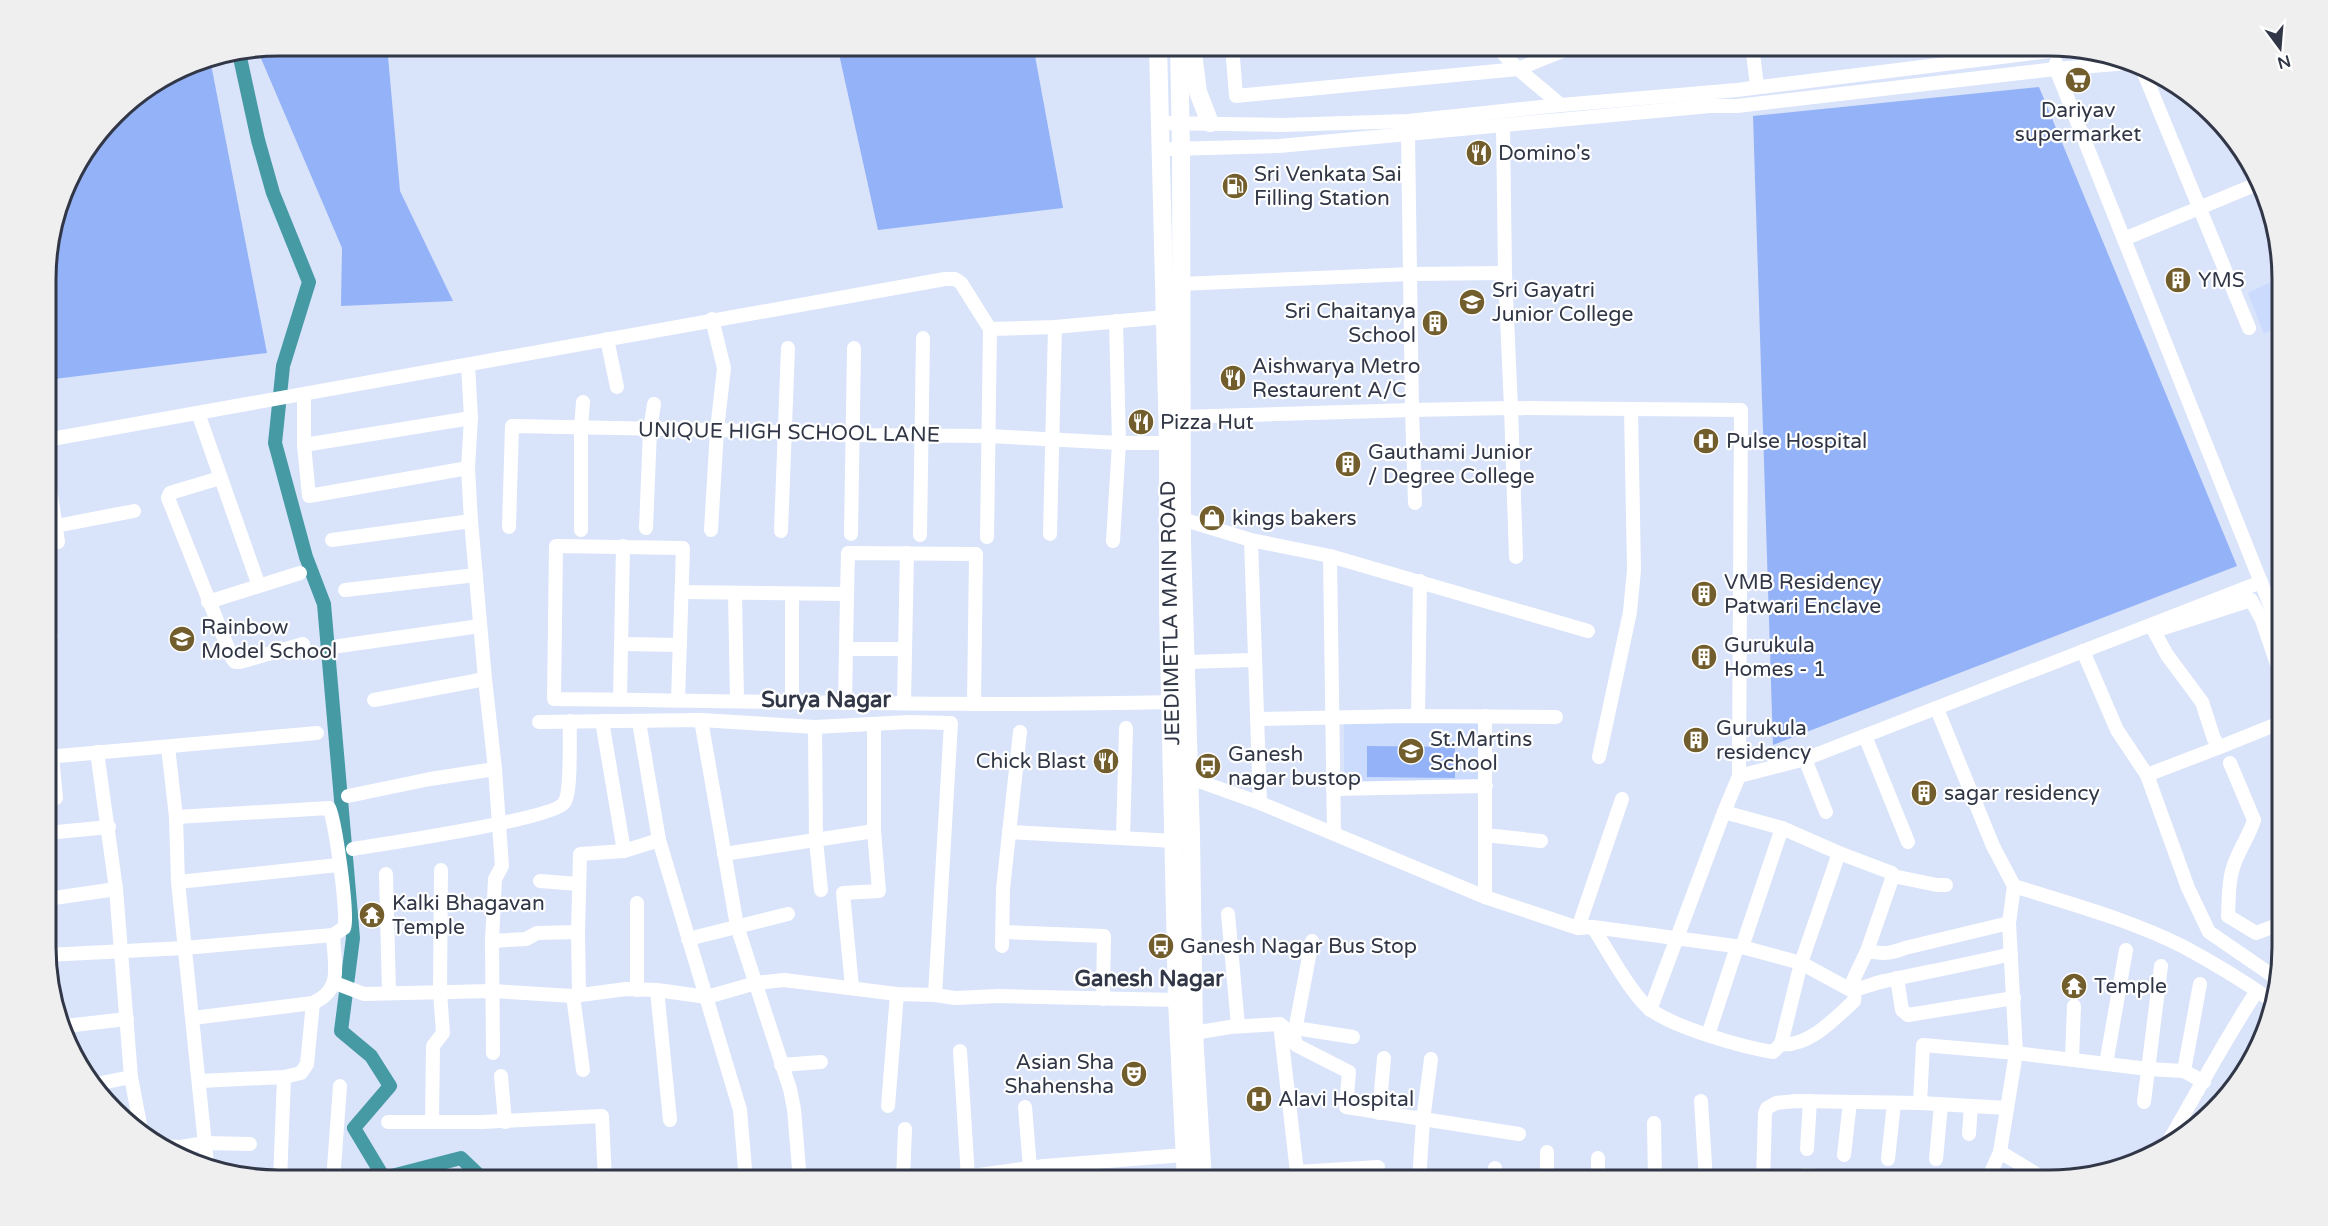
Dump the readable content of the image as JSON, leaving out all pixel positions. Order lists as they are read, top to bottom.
{
  "streets": {
    "main road": ["JEEDIMETLA MAIN ROAD"],
    "street": ["UNIQUE HIGH SCHOOL LANE"]
  },
  "crossings": [
    ["UNIQUE HIGH SCHOOL LANE", "JEEDIMETLA MAIN ROAD"]
  ],
  "districts": ["Surya Nagar", "Ganesh Nagar"],
  "places": {
    "supermarket": ["Dariyav supermarket"],
    "restaurant": [
      "Domino's",
      "Aishwarya Metro Restaurent A/C",
      "Pizza Hut",
      "Chick Blast"
    ],
    "fuel station": ["Sri Venkata Sai Filling Station"],
    "building": [
      "YMS",
      "Sri Chaitanya School",
      "Gauthami Junior / Degree College",
      "VMB Residency Patwari Enclave",
      "Gurukula Homes - 1",
      "Gurukula residency",
      "sagar residency"
    ],
    "school or university": ["Sri Gayatri Junior College", "Rainbow Model School", "St.Martins School"],
    "hospital": ["Pulse Hospital", "Alavi Hospital"],
    "shop": ["kings bakers"],
    "bus stop": ["Ganesh nagar bustop", "Ganesh Nagar Bus Stop"],
    "temple": ["Kalki Bhagavan Temple", "Temple"],
    "theatre": ["Asian Sha Shahensha"]
  },
  "north": "bottom"
}
